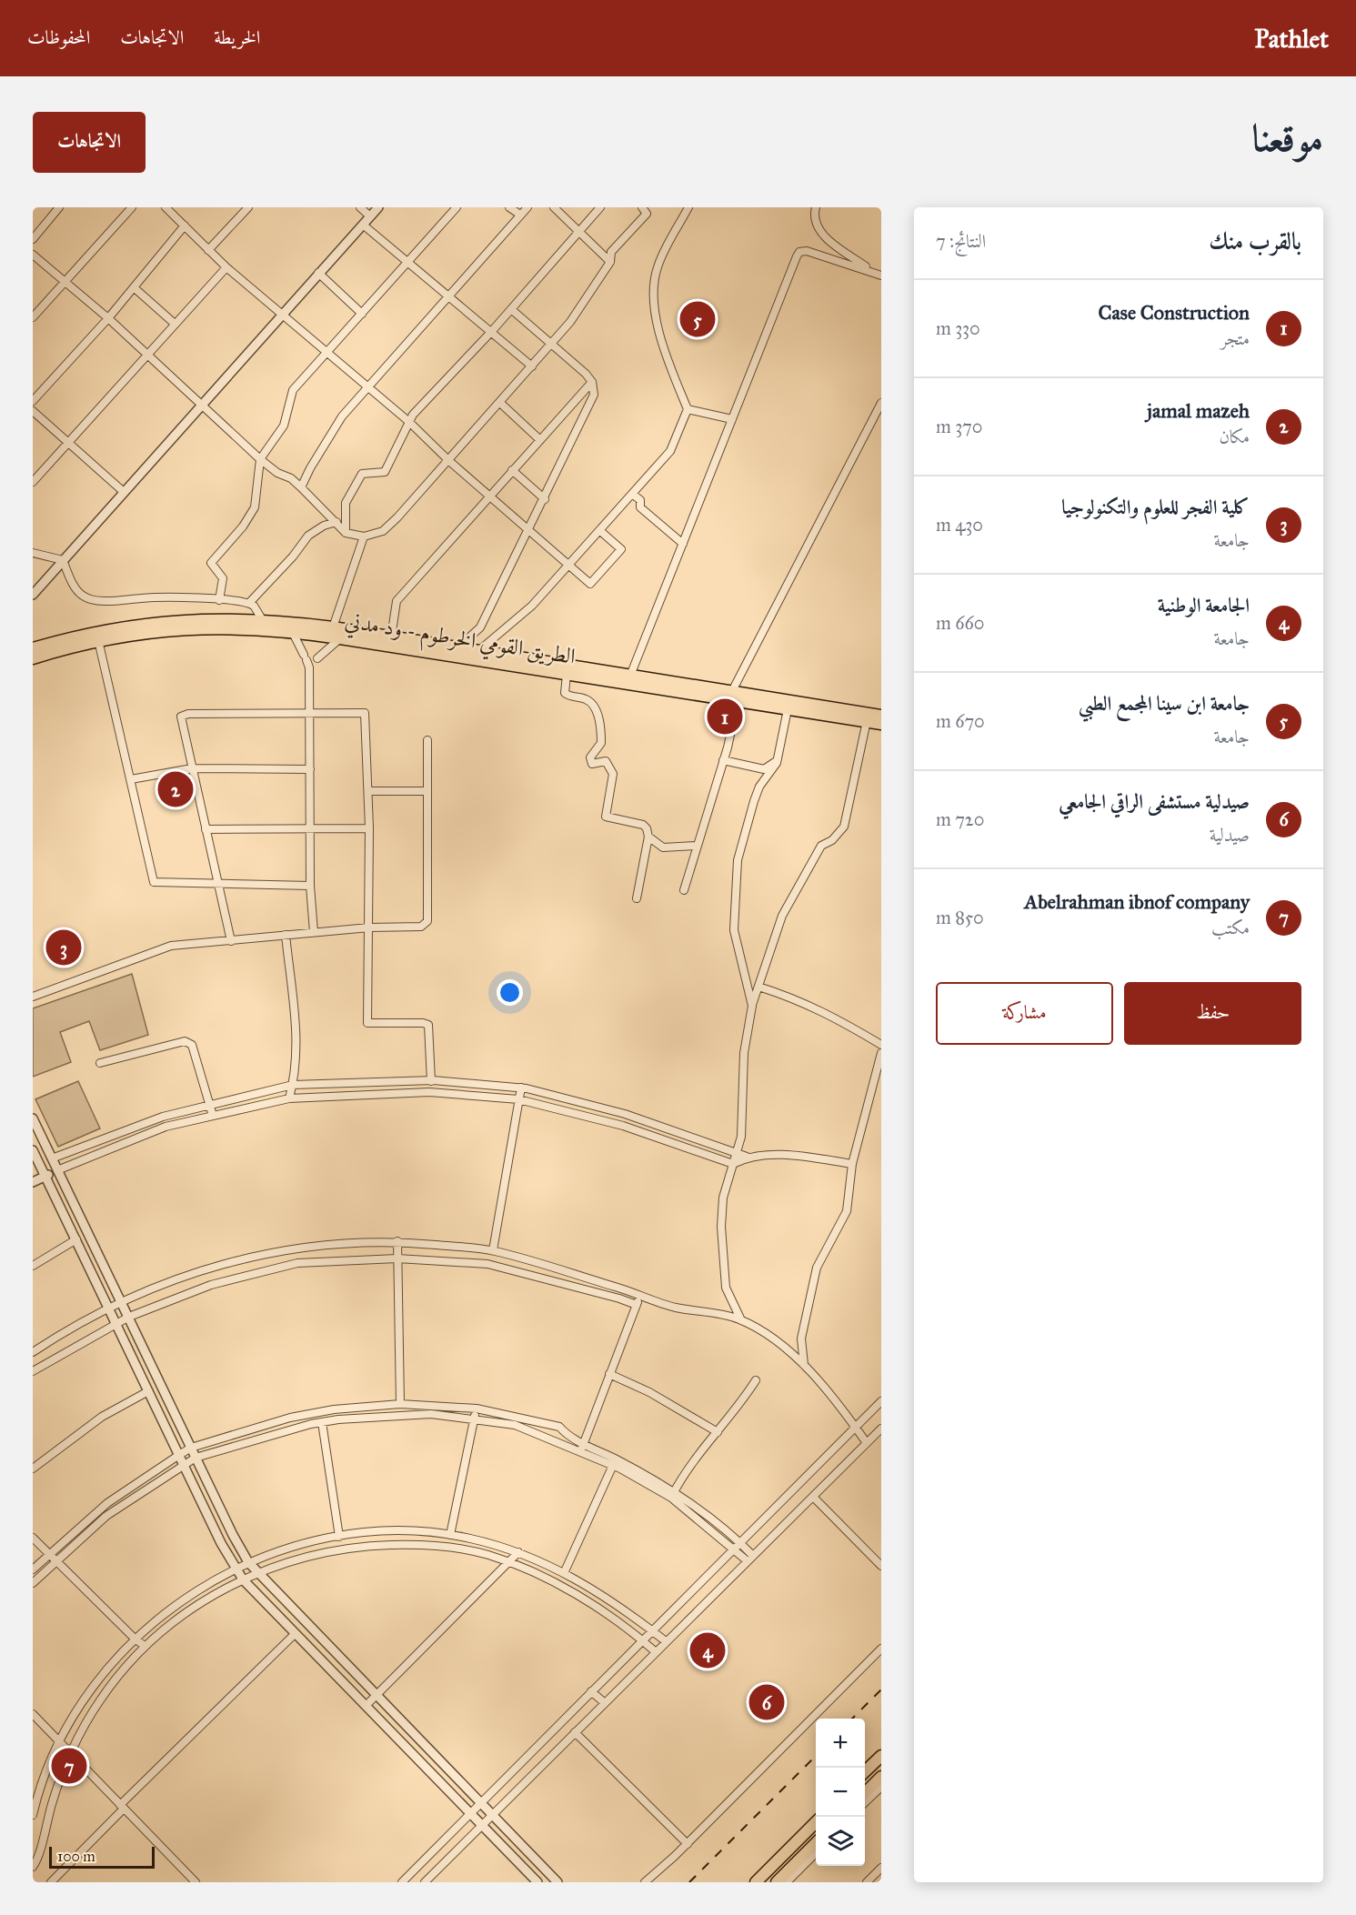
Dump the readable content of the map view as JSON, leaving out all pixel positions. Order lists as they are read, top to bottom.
{
  "streets": {
    "main road": ["الطريق القومي الخرطوم - ود مدني"]
  },
  "scale_bar": "100 m",
  "page": {
    "header": "Pathlet",
    "nav": ["الخريطة", "الاتجاهات", "المحفوظات"],
    "title": "موقعنا",
    "buttons": [
      "الاتجاهات",
      ["حفظ", "مشاركة"]
    ],
    "heading": ["بالقرب منك", "النتائج: 7"],
    "list": [
      {
        "mark": "1",
        "name": "Case Construction",
        "note": "متجر",
        "value": "330 m"
      },
      {
        "mark": "2",
        "name": "jamal mazeh",
        "note": "مكان",
        "value": "370 m"
      },
      {
        "mark": "3",
        "name": "كلية الفجر للعلوم والتكنولوجيا",
        "note": "جامعة",
        "value": "430 m"
      },
      {
        "mark": "4",
        "name": "الجامعة الوطنية",
        "note": "جامعة",
        "value": "660 m"
      },
      {
        "mark": "5",
        "name": "جامعة ابن سينا المجمع الطبي",
        "note": "جامعة",
        "value": "670 m"
      },
      {
        "mark": "6",
        "name": "صيدلية مستشفى الراقي الجامعي",
        "note": "صيدلية",
        "value": "720 m"
      },
      {
        "mark": "7",
        "name": "Abelrahman ibnof company",
        "note": "مكتب",
        "value": "850 m"
      }
    ],
    "pins": [
      "5",
      "1",
      "2",
      "3",
      "4",
      "6",
      "7"
    ],
    "map_buttons": ["+", "−"],
    "scale": "100 m"
  }
}
